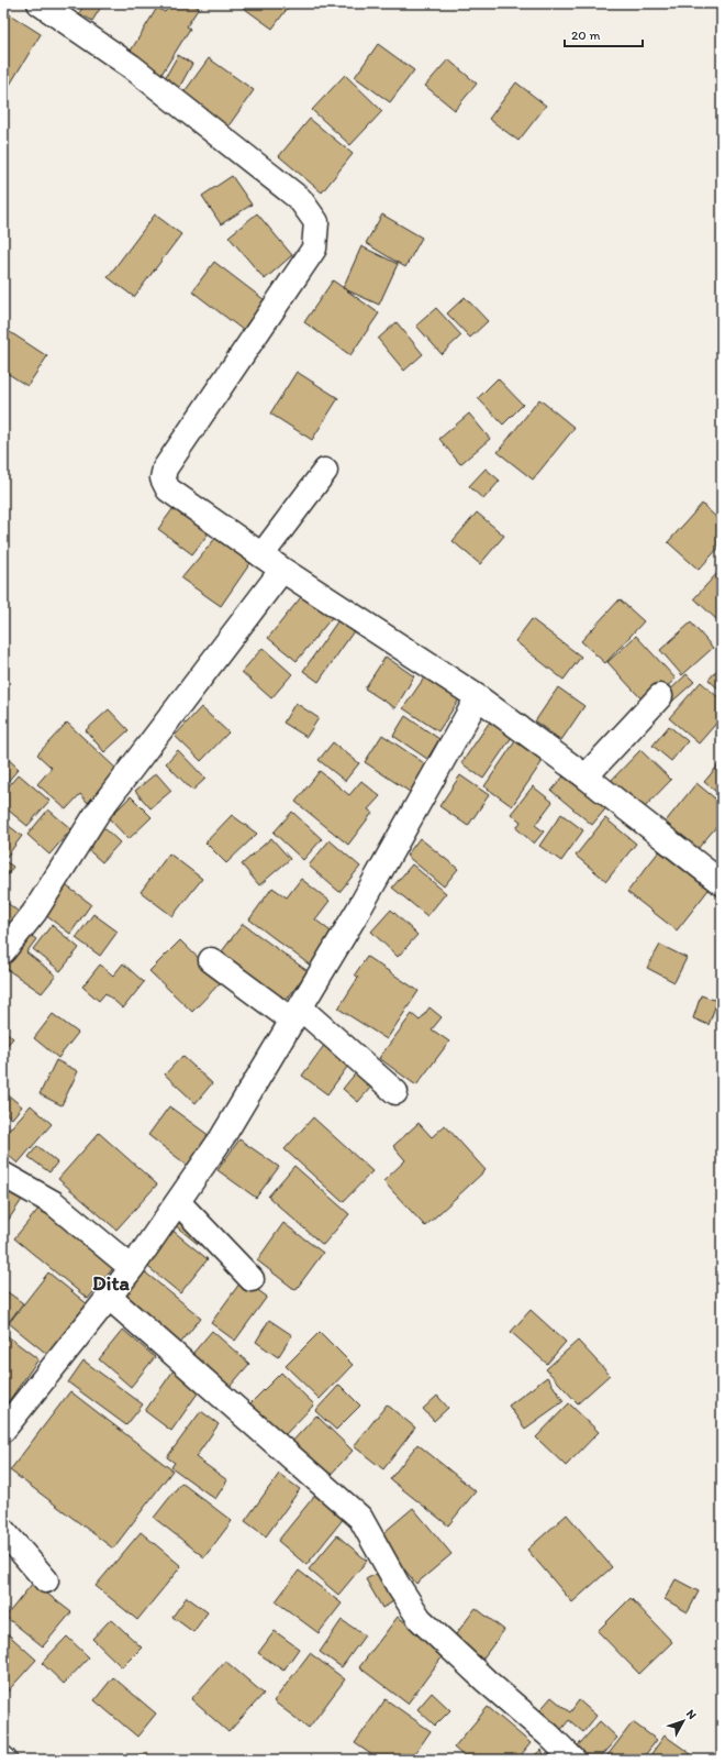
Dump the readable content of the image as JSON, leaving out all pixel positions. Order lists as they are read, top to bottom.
{
  "districts": ["Dita"],
  "scale_bar": "20 m",
  "north": "top right"
}
